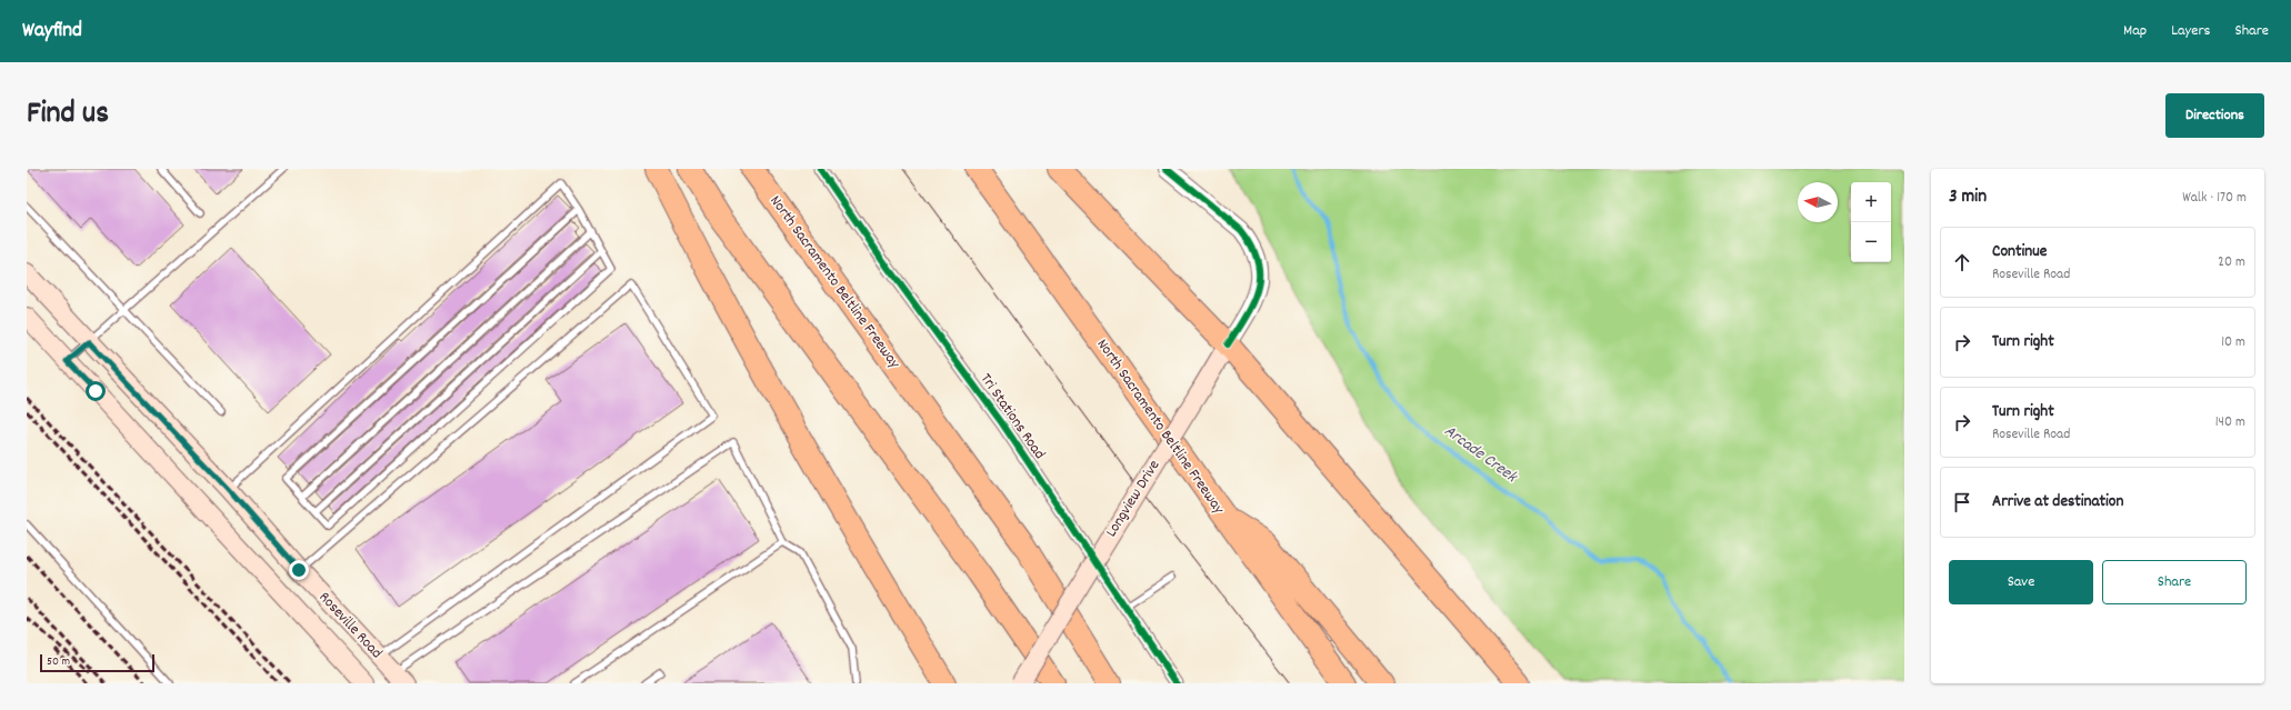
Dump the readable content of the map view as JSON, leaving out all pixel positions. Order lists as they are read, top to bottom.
{
  "streets": {
    "highway": ["North Sacramento Beltline Freeway"],
    "main road": ["Longview Drive", "Roseville Road"],
    "street": ["Tri Stations Road"]
  },
  "water": ["Arcade Creek"],
  "scale_bar": "50 m",
  "north": "left",
  "page": {
    "header": "Wayfind",
    "nav": ["Map", "Layers", "Share"],
    "title": "Find us",
    "buttons": [
      "Directions",
      ["Save", "Share"]
    ],
    "heading": ["3 min", "Walk · 170 m"],
    "map_buttons": ["+", "−"],
    "list": [
      ["Continue", "Roseville Road", "20 m"],
      ["Turn right", "10 m"],
      ["Turn right", "Roseville Road", "140 m"],
      "Arrive at destination"
    ],
    "scale": "50 m"
  }
}
